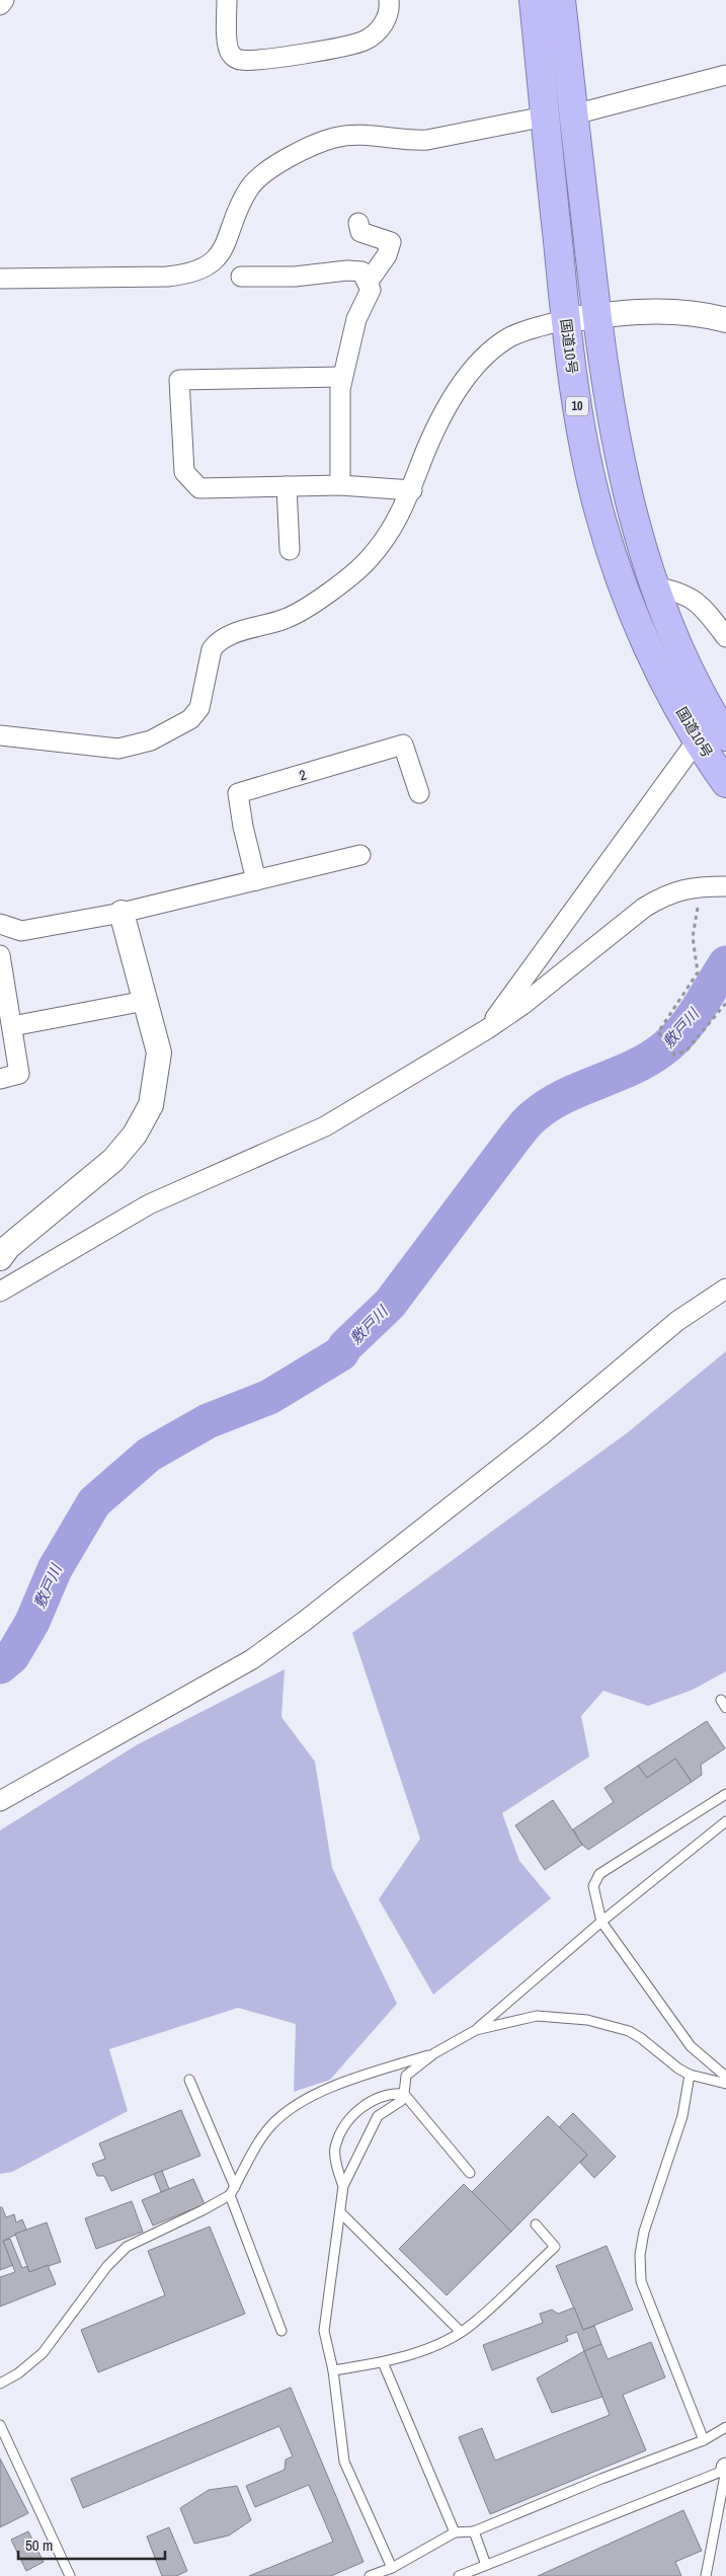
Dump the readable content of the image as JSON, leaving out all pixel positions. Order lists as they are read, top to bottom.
{
  "streets": {
    "highway": ["国道10号", "10"],
    "street": ["2"]
  },
  "water": ["敷戸川"],
  "scale_bar": "50 m"
}
